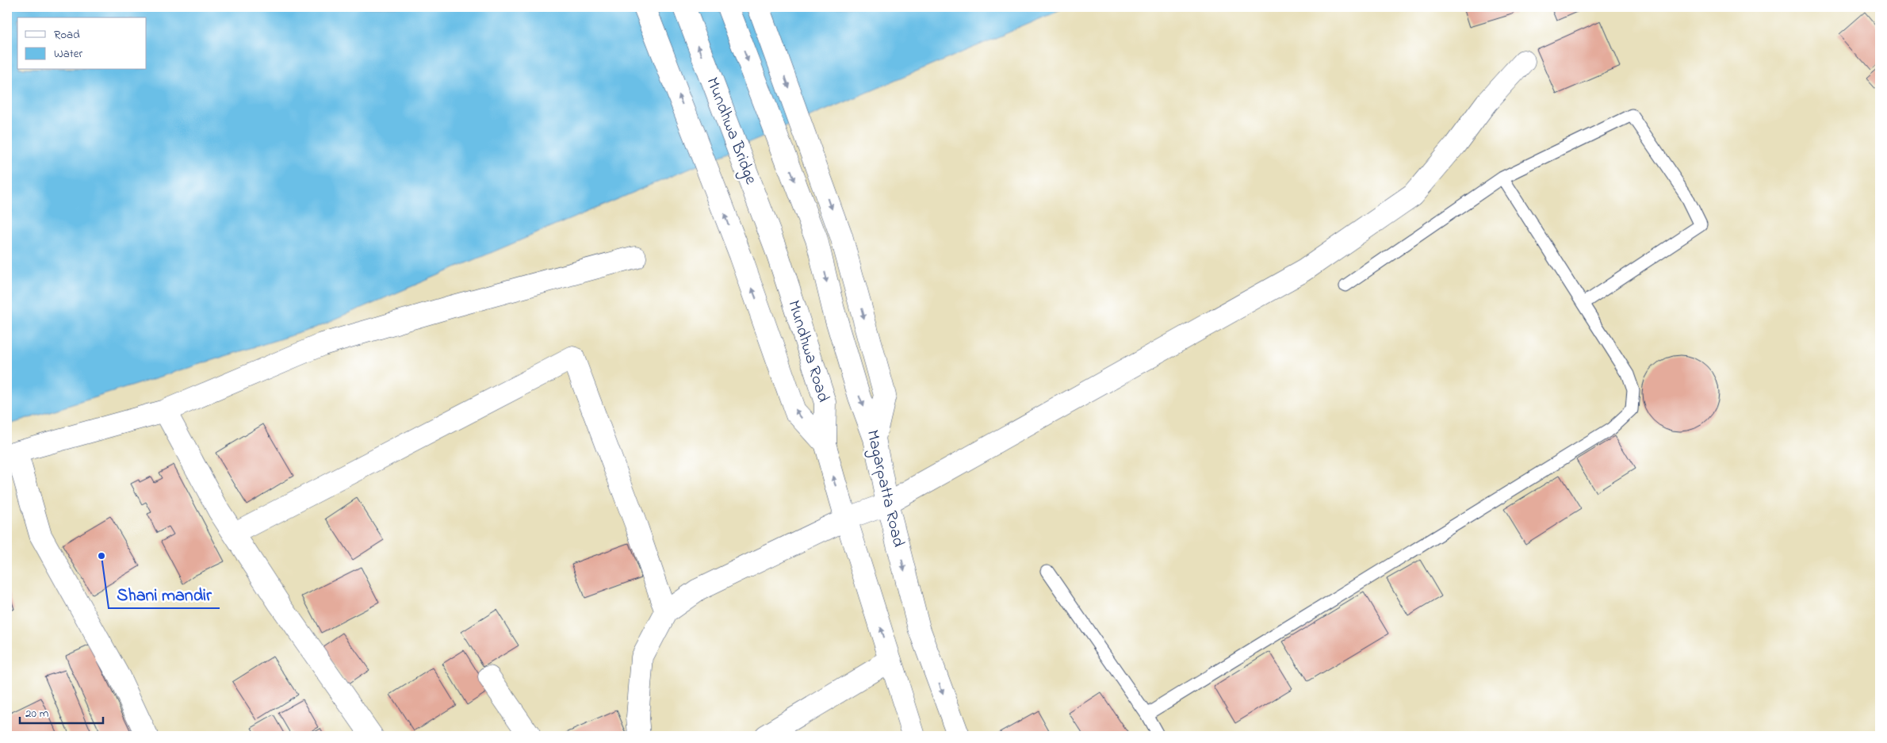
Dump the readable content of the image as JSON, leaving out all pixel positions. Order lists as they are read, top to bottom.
{
  "streets": {
    "main road": ["Mundhwa Bridge", "Mundhwa Road", "Magarpatta Road"]
  },
  "crossings": [
    ["Mundhwa Bridge", "Mundhwa Road"]
  ],
  "places": ["Shani mandir"],
  "legend": ["Road", "Water"],
  "scale_bar": "20 m"
}
